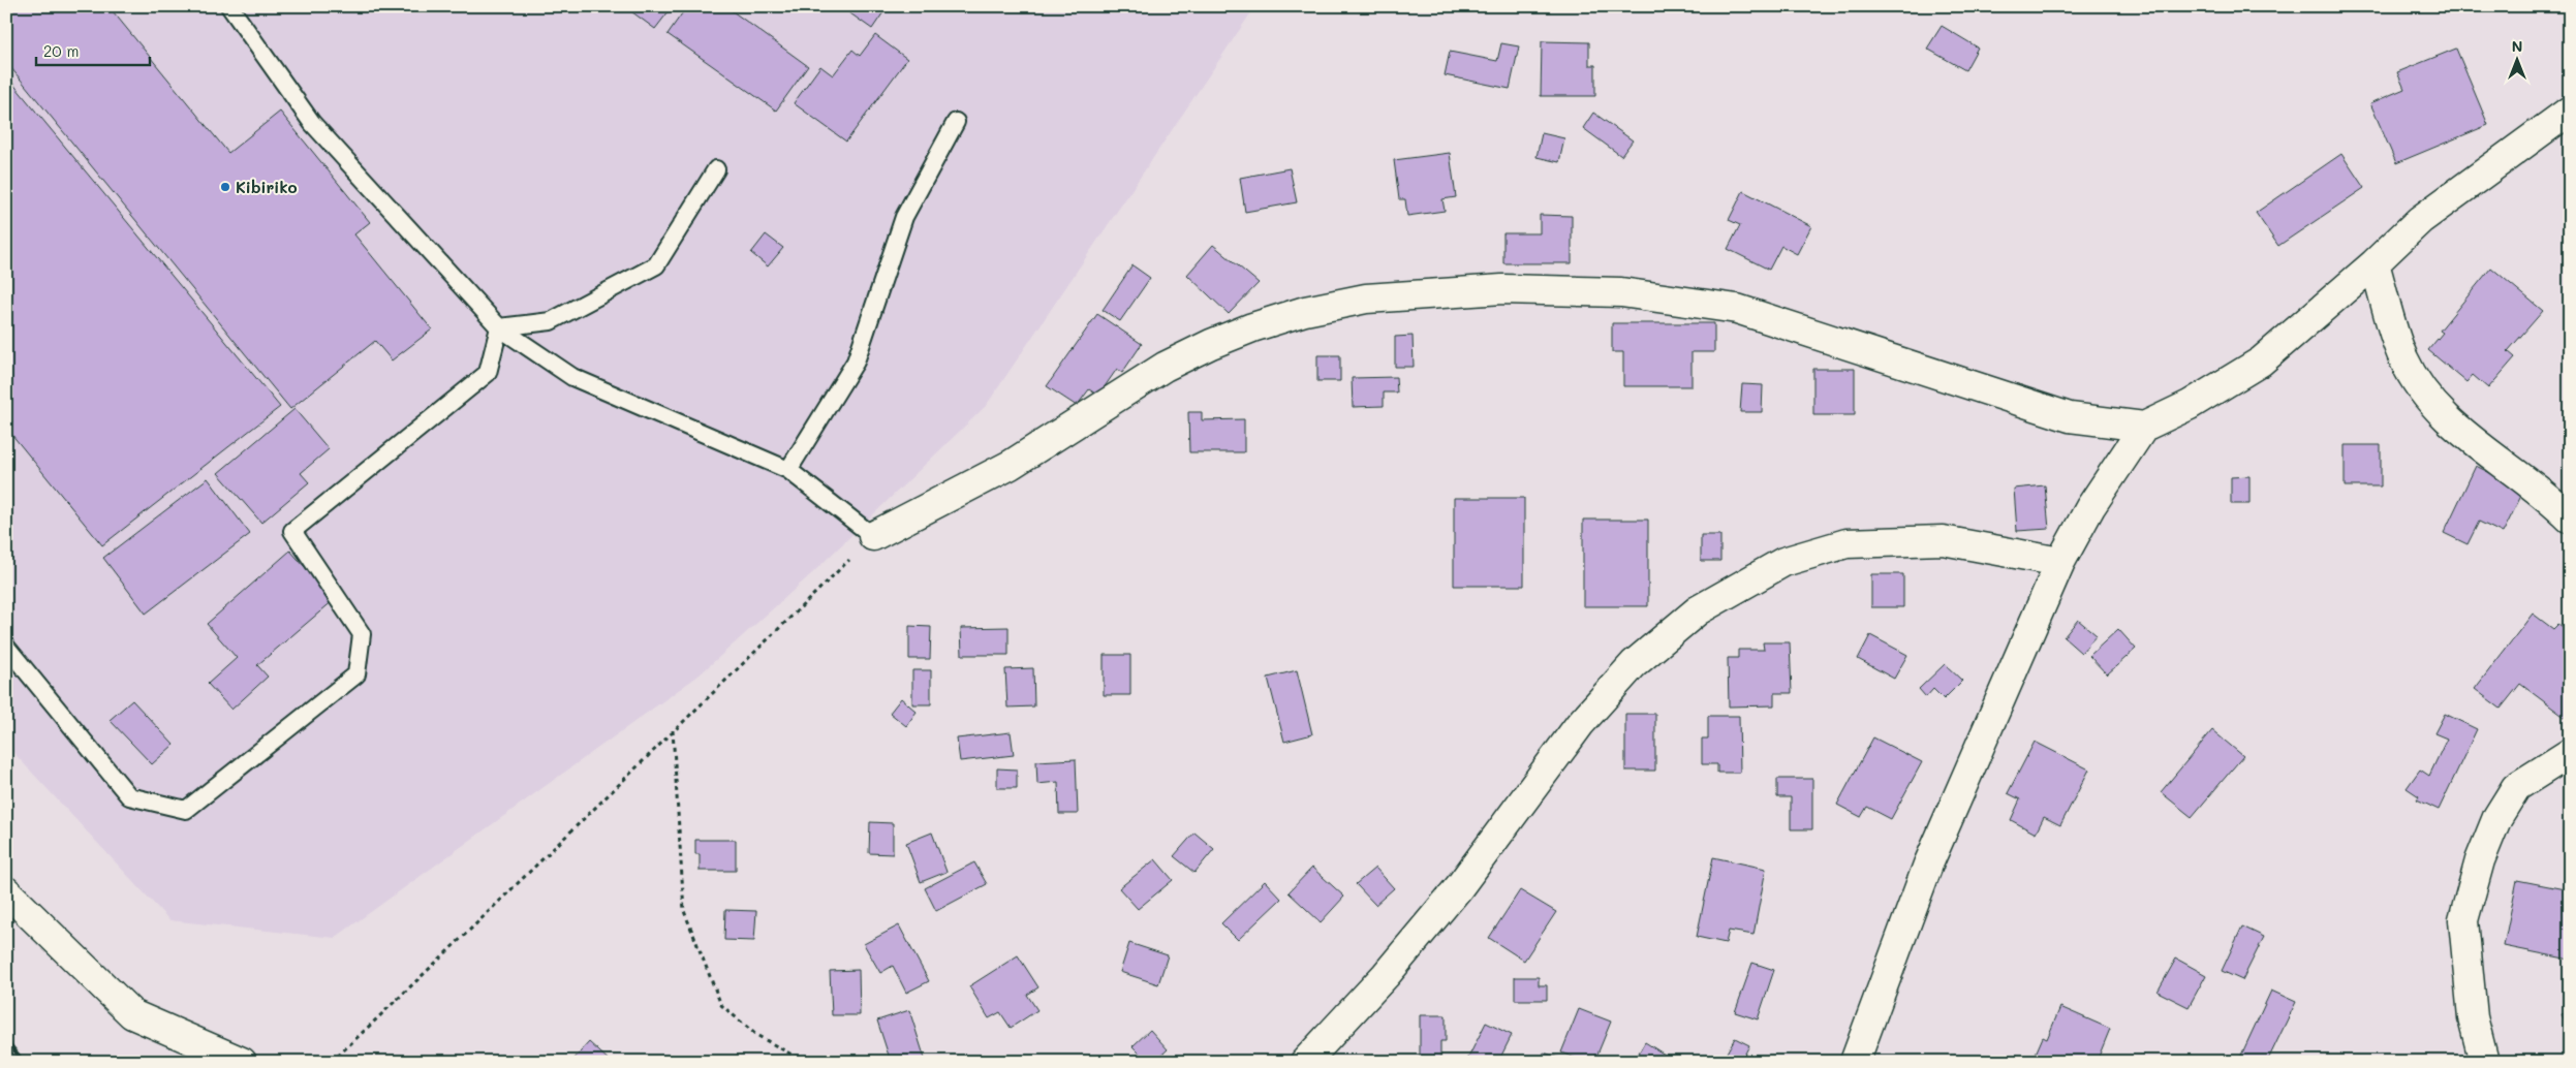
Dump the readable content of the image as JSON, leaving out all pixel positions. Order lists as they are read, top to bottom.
{
  "places": ["Kibiriko"],
  "scale_bar": "20 m",
  "north": "top"
}
